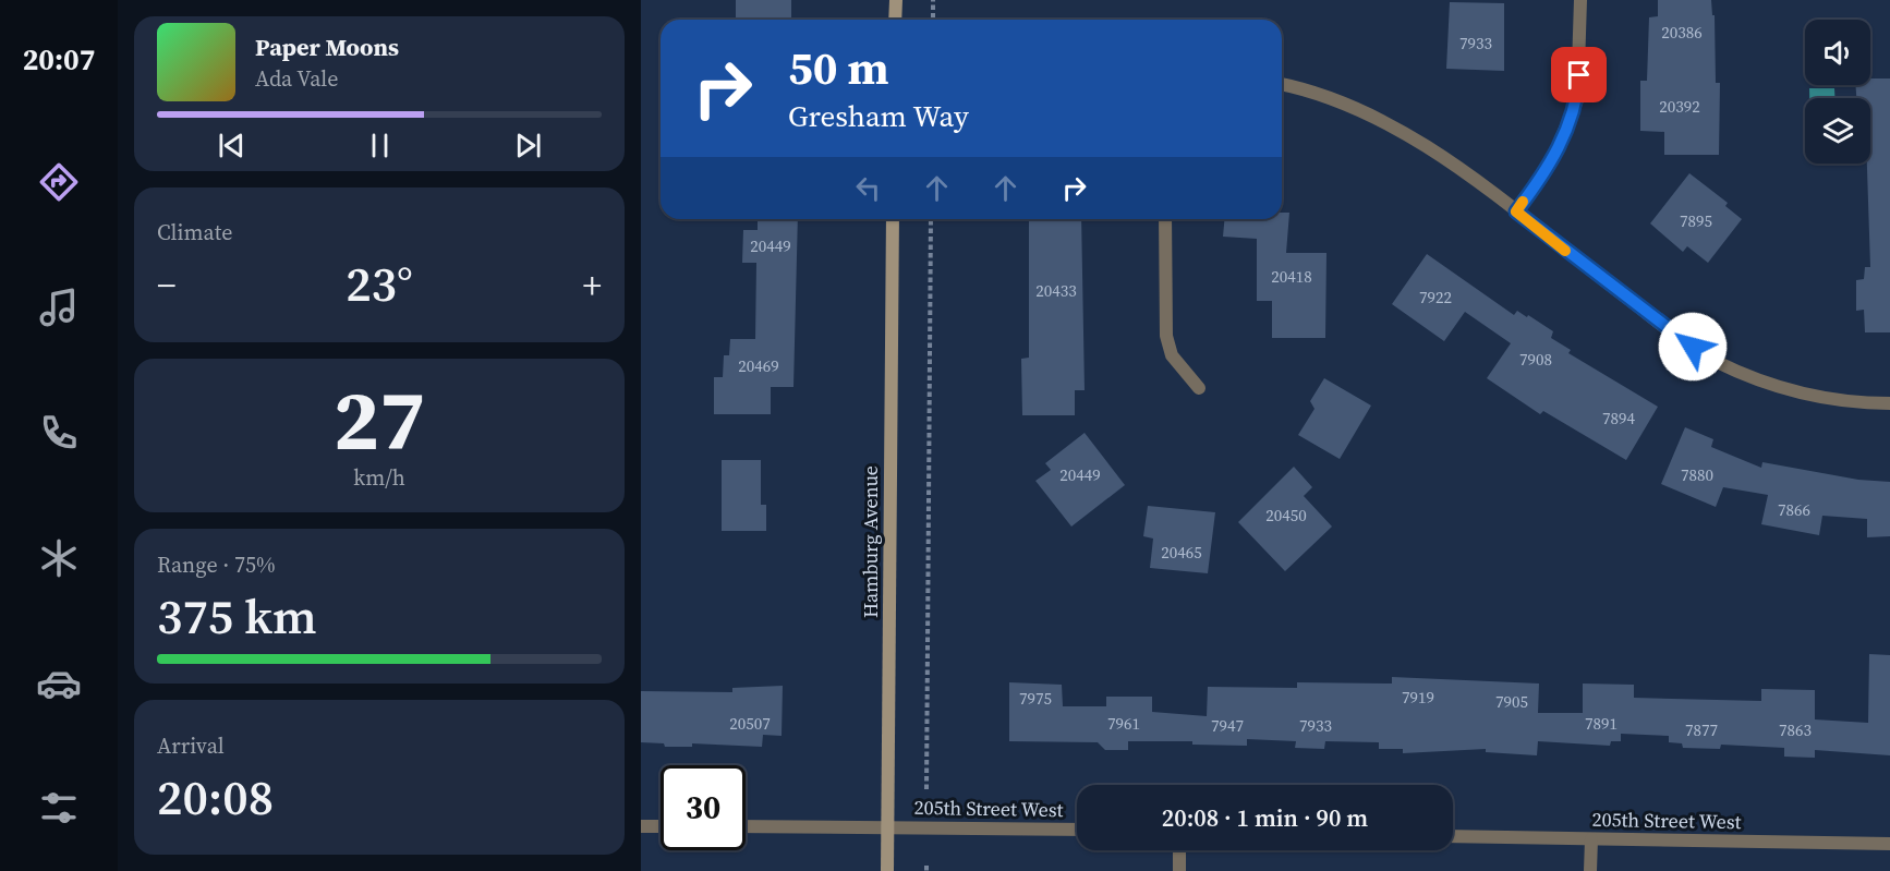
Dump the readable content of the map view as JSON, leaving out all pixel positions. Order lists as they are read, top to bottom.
{
  "streets": {
    "street": ["Hamburg Avenue", "205th Street West"]
  },
  "crossings": [
    ["Hamburg Avenue", "205th Street West"]
  ],
  "house_numbers": [
    "20386",
    "7933",
    "20392",
    "7895",
    "20449",
    "20418",
    "20433",
    "7922",
    "7908",
    "20469",
    "7894",
    "20449",
    "7880",
    "7866",
    "20450",
    "20465",
    "7919",
    "7975",
    "7905",
    "20507",
    "7961",
    "7891",
    "7947",
    "7933",
    "7877",
    "7863"
  ],
  "page": {
    "tabs": "20:07",
    "turn": ["50 m", "Gresham Way"],
    "song": ["Paper Moons", "Ada Vale"],
    "tile": [
      "Climate",
      ["27", "km/h"],
      ["Range · 75%", "375 km"],
      ["Arrival", "20:08"]
    ],
    "heat": ["−", "23°", "+"],
    "limit": "30",
    "trip": "20:08 · 1 min · 90 m"
  }
}
